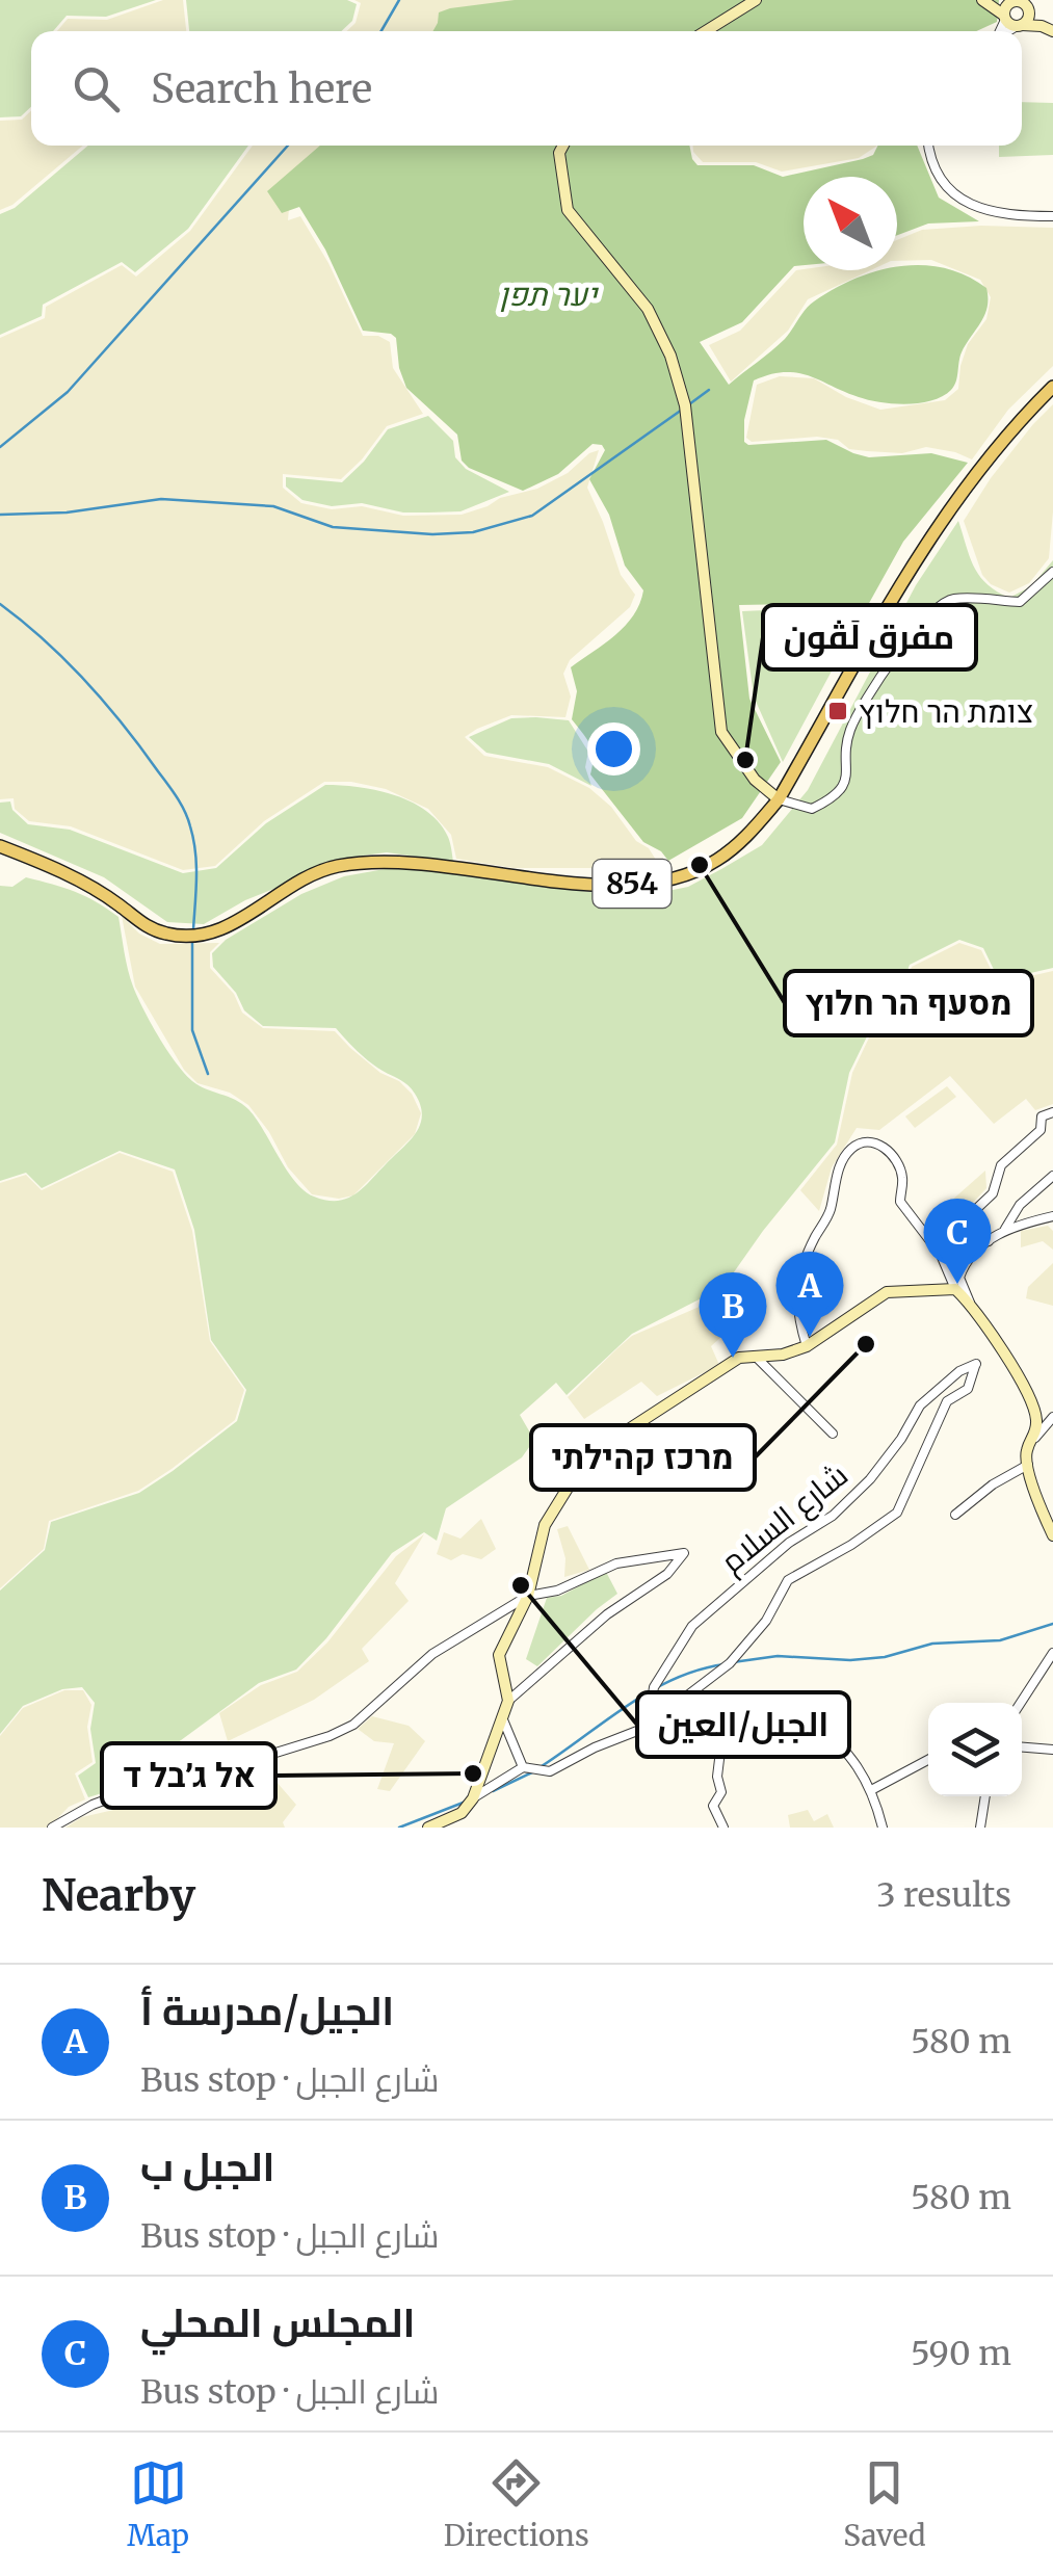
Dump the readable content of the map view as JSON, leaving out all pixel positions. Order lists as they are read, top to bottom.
{
  "streets": {
    "main road": ["854"],
    "street": ["شارع السلام"]
  },
  "parks": ["יער תפן"],
  "places": {
    "transit": ["צומת הר חלוץ"],
    "other": [
      "مفرق لَڤون",
      "מסעף הר חלוץ",
      "מרכז קהילתי",
      "الجبل/العين",
      "אל ג׳בל ד"
    ]
  },
  "north": "top left",
  "page": {
    "search": "Search here",
    "pins": ["C", "A", "B"],
    "heading": ["Nearby", "3 results"],
    "list": [
      {
        "mark": "A",
        "name": "الجيل/مدرسة أ",
        "note": "Bus stop · شارع الجبل",
        "value": "580 m"
      },
      {
        "mark": "B",
        "name": "الجبل ب",
        "note": "Bus stop · شارع الجبل",
        "value": "580 m"
      },
      {
        "mark": "C",
        "name": "المجلس المحلي",
        "note": "Bus stop · شارع الجبل",
        "value": "590 m"
      }
    ],
    "nav": ["Map", "Directions", "Saved"]
  }
}
